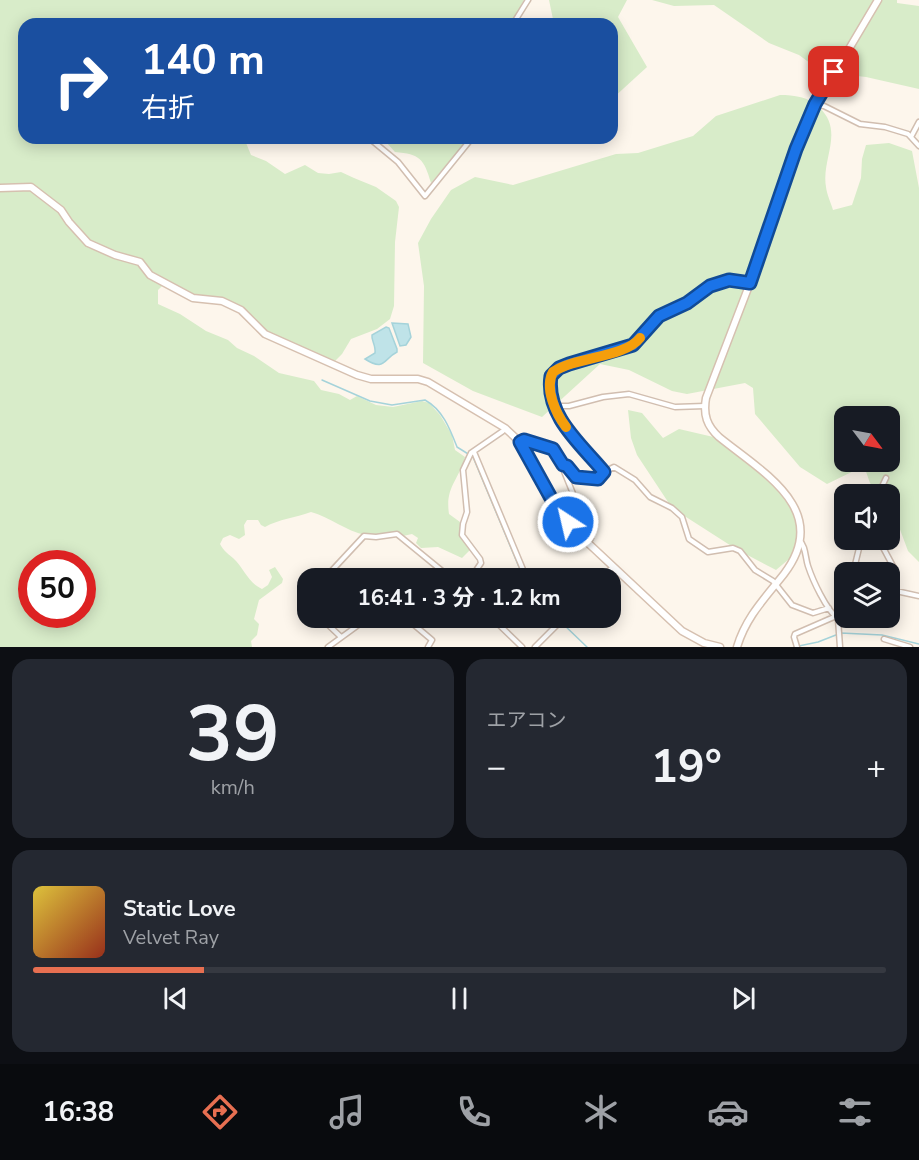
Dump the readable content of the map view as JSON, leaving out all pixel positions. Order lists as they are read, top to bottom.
{
  "north": "bottom right",
  "page": {
    "turn": ["140 m", "右折"],
    "limit": "50",
    "trip": "16:41 · 3 分 · 1.2 km",
    "tile": [
      ["39", "km/h"],
      "エアコン"
    ],
    "heat": ["−", "19°", "+"],
    "song": ["Static Love", "Velvet Ray"],
    "tabs": "16:38"
  }
}
